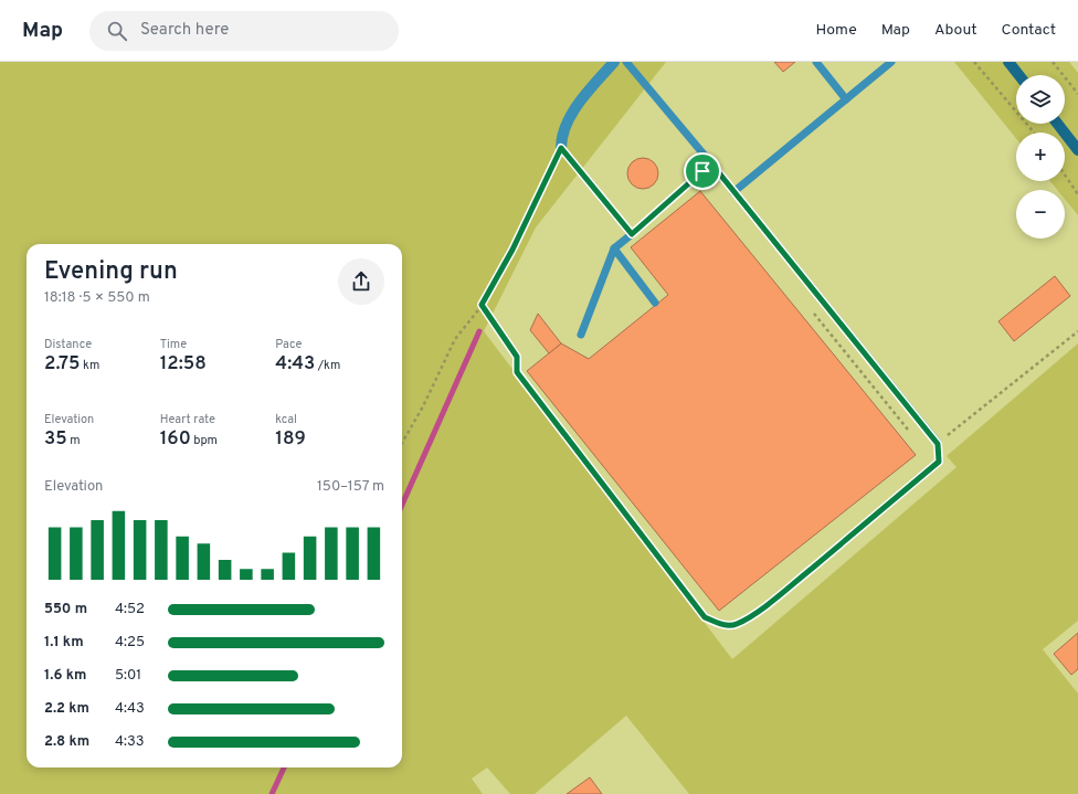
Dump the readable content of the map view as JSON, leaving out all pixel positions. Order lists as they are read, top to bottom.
{
  "page": {
    "header": "Map",
    "search": "Search here",
    "nav": [
      "Home",
      "Map",
      "About",
      "Contact"
    ],
    "map_buttons": ["+", "−"],
    "heading": ["Evening run", "18:18 · 5 × 550 m"],
    "stats": [
      ["Distance", "2.75 km"],
      ["Time", "12:58"],
      ["Pace", "4:43 /km"],
      ["Elevation", "35 m"],
      ["Heart rate", "160 bpm"],
      ["kcal", "189"]
    ],
    "chart": ["Elevation", "150–157 m"],
    "list": [
      {
        "name": "550 m",
        "note": "4:52"
      },
      {
        "name": "1.1 km",
        "note": "4:25"
      },
      {
        "name": "1.6 km",
        "note": "5:01"
      },
      {
        "name": "2.2 km",
        "note": "4:43"
      },
      {
        "name": "2.8 km",
        "note": "4:33"
      }
    ]
  }
}
